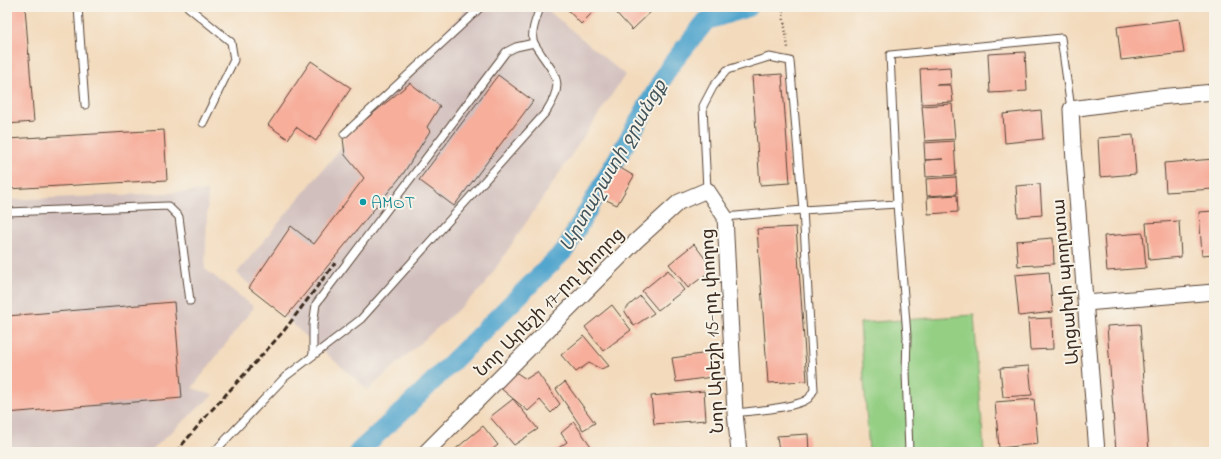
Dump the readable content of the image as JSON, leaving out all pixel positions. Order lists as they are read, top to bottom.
{
  "streets": {
    "street": ["Արցախի պողոտա", "Նոր Արեշի 17-րդ փողոց", "Նոր Արեշի 15-րդ փողոց"]
  },
  "crossings": [
    ["Նոր Արեշի 17-րդ փողոց", "Նոր Արեշի 15-րդ փողոց"]
  ],
  "water": ["Արտաշատի ջրանցք"],
  "places": ["AMOT"]
}
